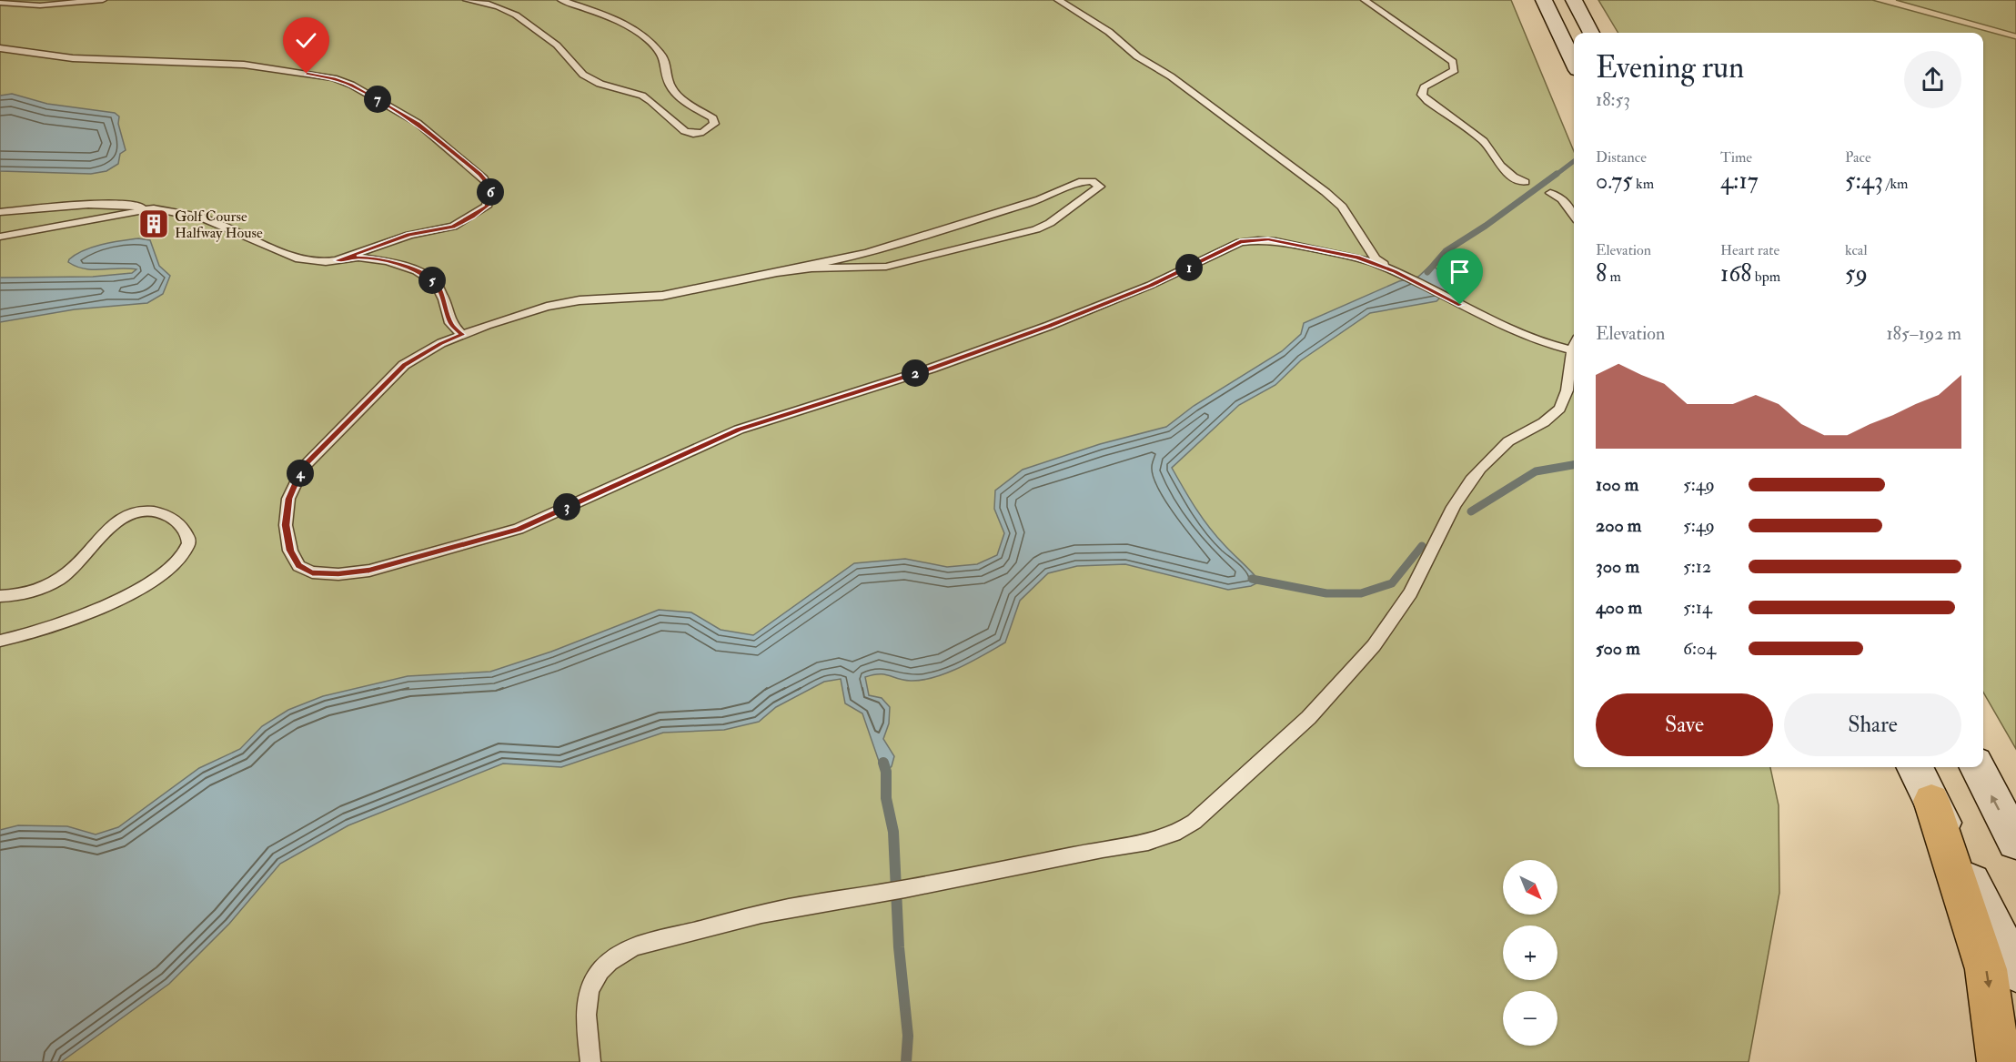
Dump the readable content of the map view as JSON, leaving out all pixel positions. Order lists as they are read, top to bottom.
{
  "places": {
    "building": ["Golf Course Halfway House"]
  },
  "north": "bottom right",
  "page": {
    "heading": ["Evening run", "18:53"],
    "pins": [
      "7",
      "6",
      "1",
      "5",
      "2",
      "4",
      "3"
    ],
    "stats": [
      ["Distance", "0.75 km"],
      ["Time", "4:17"],
      ["Pace", "5:43 /km"],
      ["Elevation", "8 m"],
      ["Heart rate", "168 bpm"],
      ["kcal", "59"]
    ],
    "chart": ["Elevation", "185–192 m"],
    "list": [
      {
        "name": "100 m",
        "note": "5:49"
      },
      {
        "name": "200 m",
        "note": "5:49"
      },
      {
        "name": "300 m",
        "note": "5:12"
      },
      {
        "name": "400 m",
        "note": "5:14"
      },
      {
        "name": "500 m",
        "note": "6:04"
      }
    ],
    "buttons": ["Save", "Share"],
    "map_buttons": ["+", "−"]
  }
}
